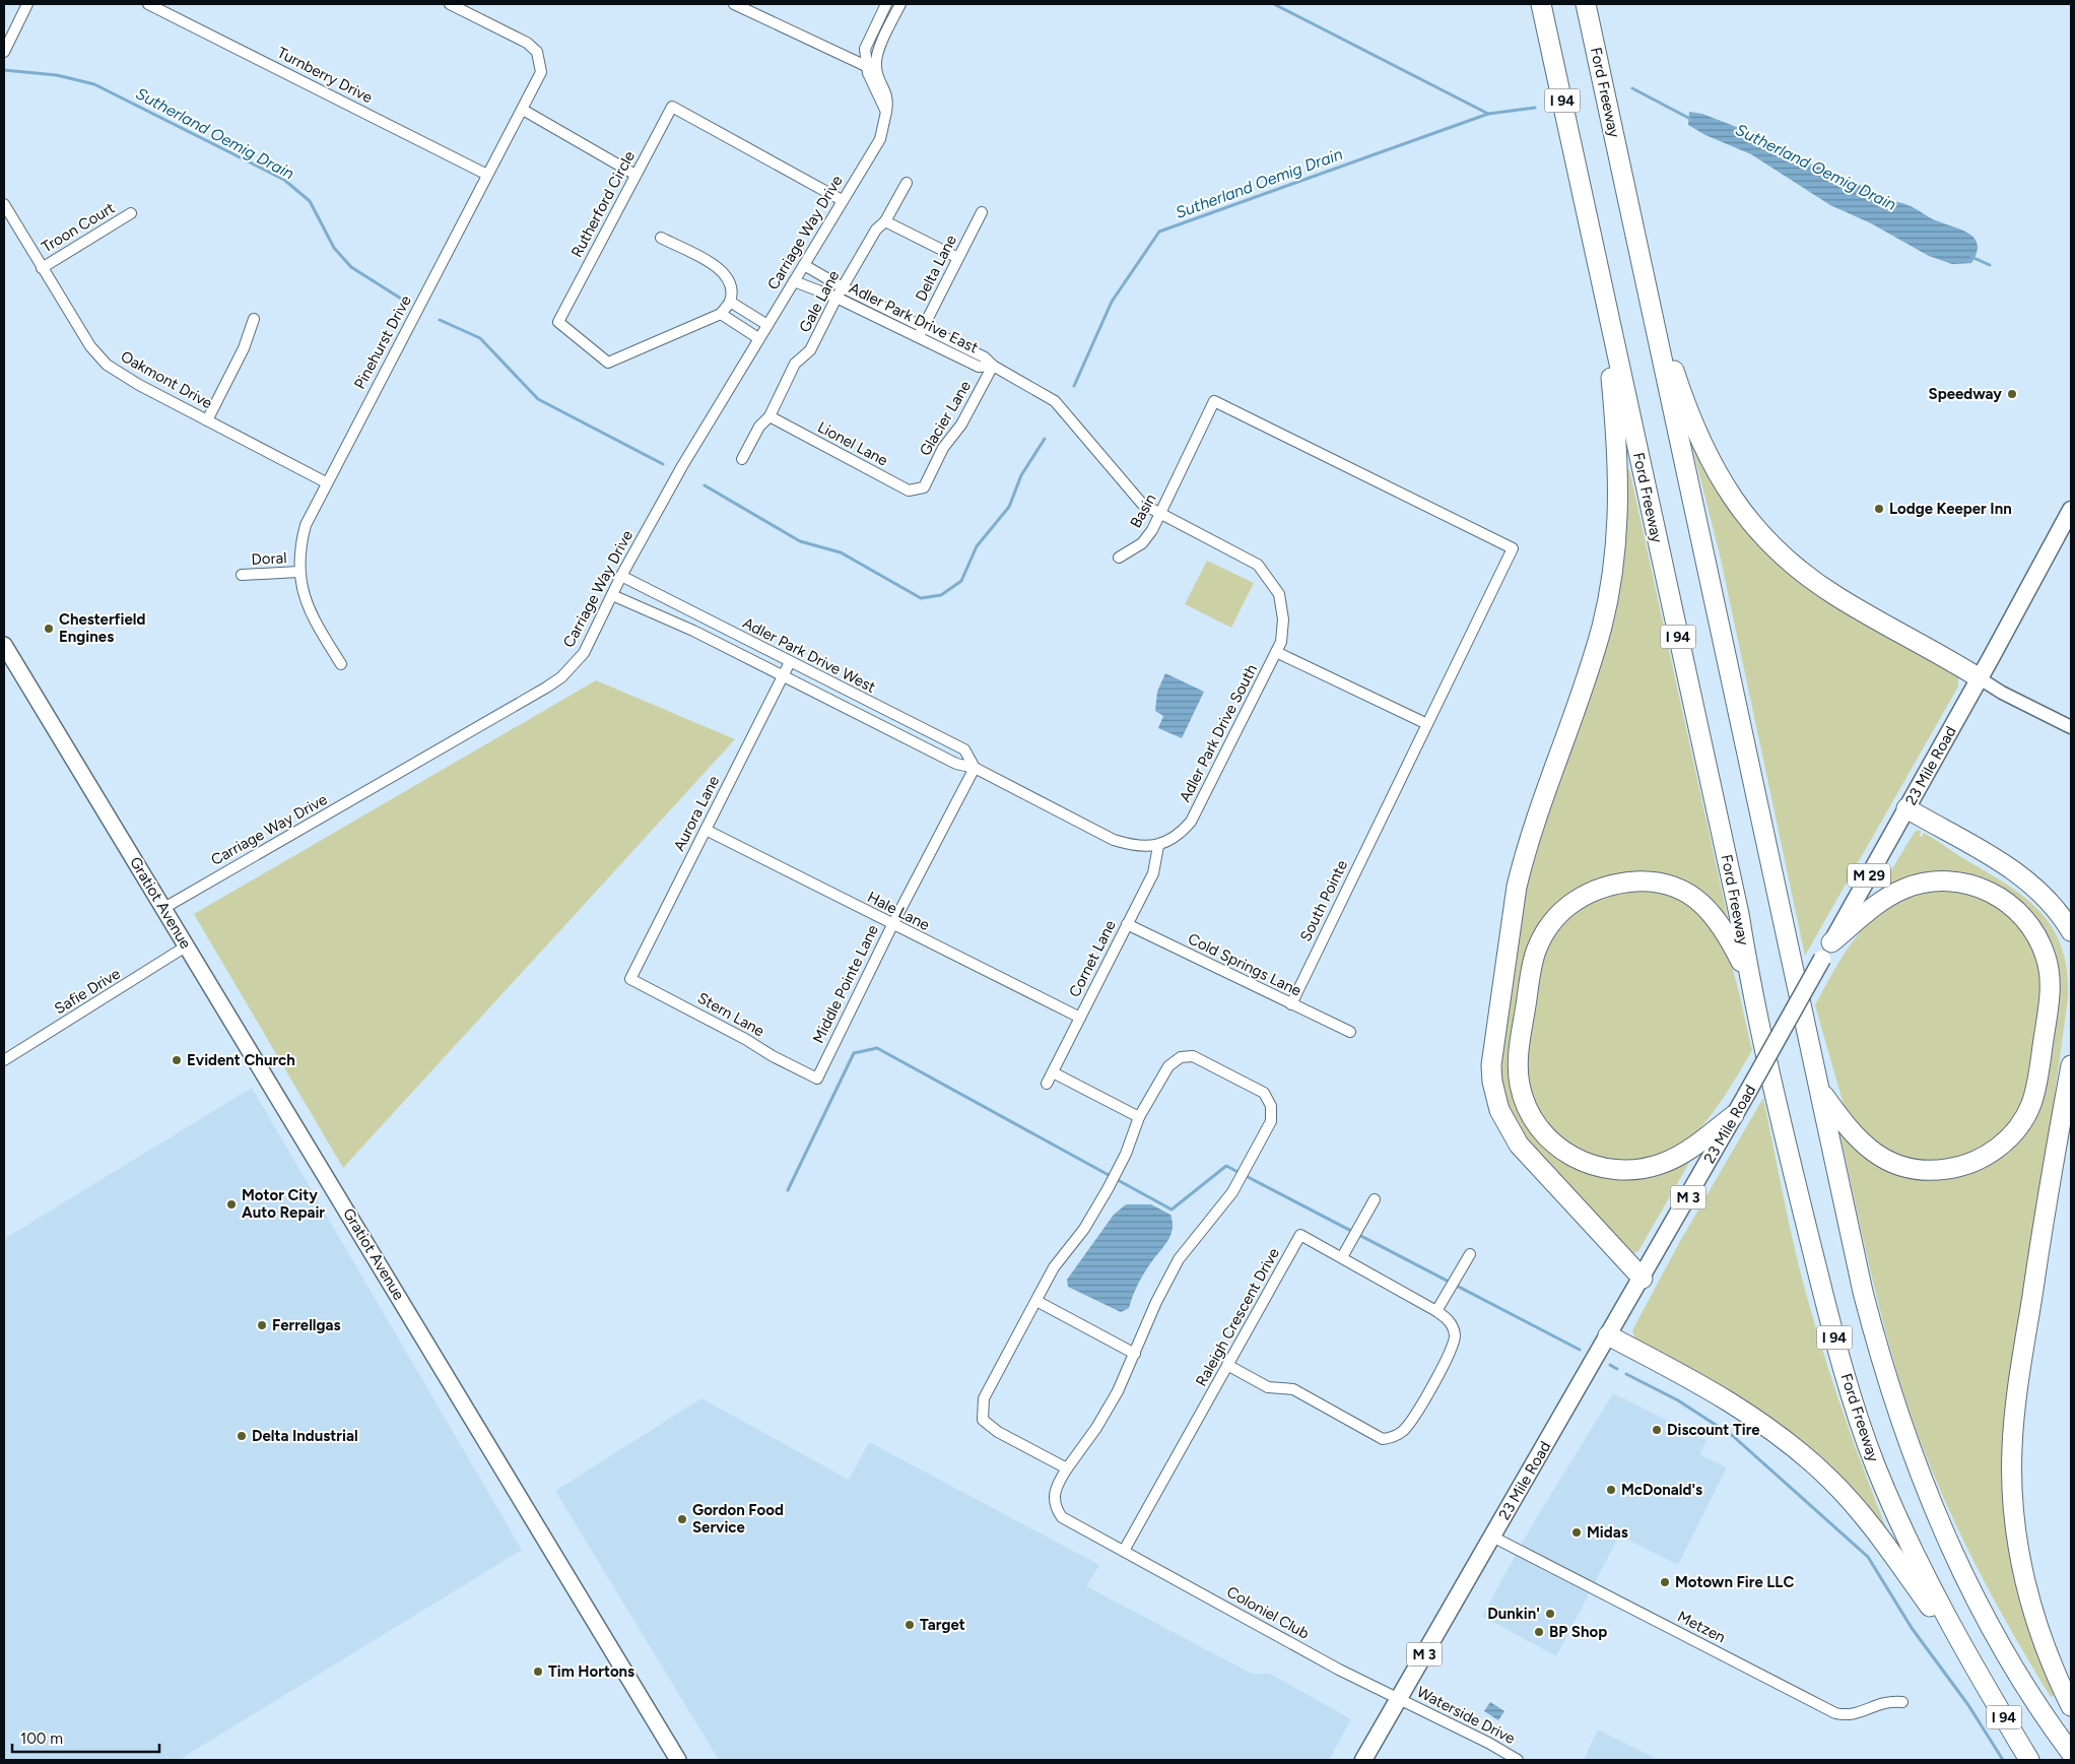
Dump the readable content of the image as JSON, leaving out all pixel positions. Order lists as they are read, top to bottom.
{
  "streets": {
    "highway": ["Ford Freeway", "I 94"],
    "main road": [
      "23 Mile Road",
      "M 29",
      "Gratiot Avenue",
      "M 3"
    ],
    "street": [
      "Turnberry Drive",
      "Rutherford Circle",
      "Troon Court",
      "Carriage Way Drive",
      "Delta Lane",
      "Gale Lane",
      "Adler Park Drive East",
      "Pinehurst Drive",
      "Oakmont Drive",
      "Glacier Lane",
      "Lionel Lane",
      "Basin",
      "Doral",
      "Adler Park Drive West",
      "Adler Park Drive South",
      "Aurora Lane",
      "South Pointe",
      "Hale Lane",
      "Cornet Lane",
      "Cold Springs Lane",
      "Middle Pointe Lane",
      "Safie Drive",
      "Stern Lane",
      "Raleigh Crescent Drive",
      "Coloniel Club",
      "Metzen",
      "Waterside Drive"
    ]
  },
  "crossings": [
    ["Turnberry Drive", "Pinehurst Drive"],
    ["Rutherford Circle", "Carriage Way Drive"],
    ["Troon Court", "Oakmont Drive"],
    ["Carriage Way Drive", "Adler Park Drive East"],
    ["Carriage Way Drive", "Adler Park Drive West"],
    ["Carriage Way Drive", "Gratiot Avenue"],
    ["Delta Lane", "Adler Park Drive East"],
    ["Gale Lane", "Adler Park Drive East"],
    ["Gale Lane", "Lionel Lane"],
    ["Adler Park Drive East", "Glacier Lane"],
    ["Adler Park Drive East", "Basin"],
    ["Adler Park Drive East", "Adler Park Drive South"],
    ["Pinehurst Drive", "Oakmont Drive"],
    ["Pinehurst Drive", "Doral"],
    ["Glacier Lane", "Lionel Lane"],
    ["Basin", "South Pointe"],
    ["Adler Park Drive West", "Adler Park Drive South"],
    ["Adler Park Drive West", "Aurora Lane"],
    ["Adler Park Drive West", "Cornet Lane"],
    ["Adler Park Drive West", "Middle Pointe Lane"],
    ["Adler Park Drive South", "Cornet Lane"],
    ["23 Mile Road", "Coloniel Club"],
    ["23 Mile Road", "Metzen"],
    ["23 Mile Road", "Waterside Drive"],
    ["Aurora Lane", "Hale Lane"],
    ["Aurora Lane", "Stern Lane"],
    ["South Pointe", "Cold Springs Lane"],
    ["Gratiot Avenue", "Safie Drive"],
    ["Hale Lane", "Cornet Lane"],
    ["Hale Lane", "Middle Pointe Lane"],
    ["Cornet Lane", "Cold Springs Lane"],
    ["Middle Pointe Lane", "Stern Lane"],
    ["Raleigh Crescent Drive", "Coloniel Club"],
    ["Coloniel Club", "Waterside Drive"]
  ],
  "water": ["Sutherland Oemig Drain"],
  "places": [
    "Speedway",
    "Lodge Keeper Inn",
    "Chesterfield Engines",
    "Evident Church",
    "Motor City Auto Repair",
    "Ferrellgas",
    "Discount Tire",
    "Delta Industrial",
    "McDonald's",
    "Gordon Food Service",
    "Midas",
    "Motown Fire LLC",
    "Dunkin'",
    "Target",
    "BP Shop",
    "Tim Hortons"
  ],
  "scale_bar": "100 m"
}
